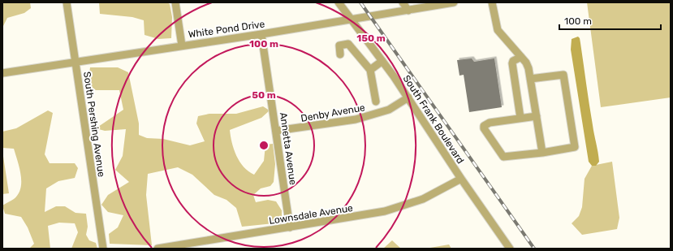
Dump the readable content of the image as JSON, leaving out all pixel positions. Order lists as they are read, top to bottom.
{
  "streets": {
    "street": [
      "White Pond Drive",
      "Denby Avenue",
      "South Frank Boulevard",
      "South Pershing Avenue",
      "Annetta Avenue",
      "Lownsdale Avenue"
    ]
  },
  "crossings": [
    ["White Pond Drive", "South Frank Boulevard"],
    ["White Pond Drive", "South Pershing Avenue"],
    ["White Pond Drive", "Annetta Avenue"],
    ["Denby Avenue", "South Frank Boulevard"],
    ["Denby Avenue", "Annetta Avenue"],
    ["South Frank Boulevard", "Lownsdale Avenue"],
    ["Annetta Avenue", "Lownsdale Avenue"]
  ],
  "scale_bar": "100 m",
  "rings": ["150 m", "100 m", "50 m"]
}
